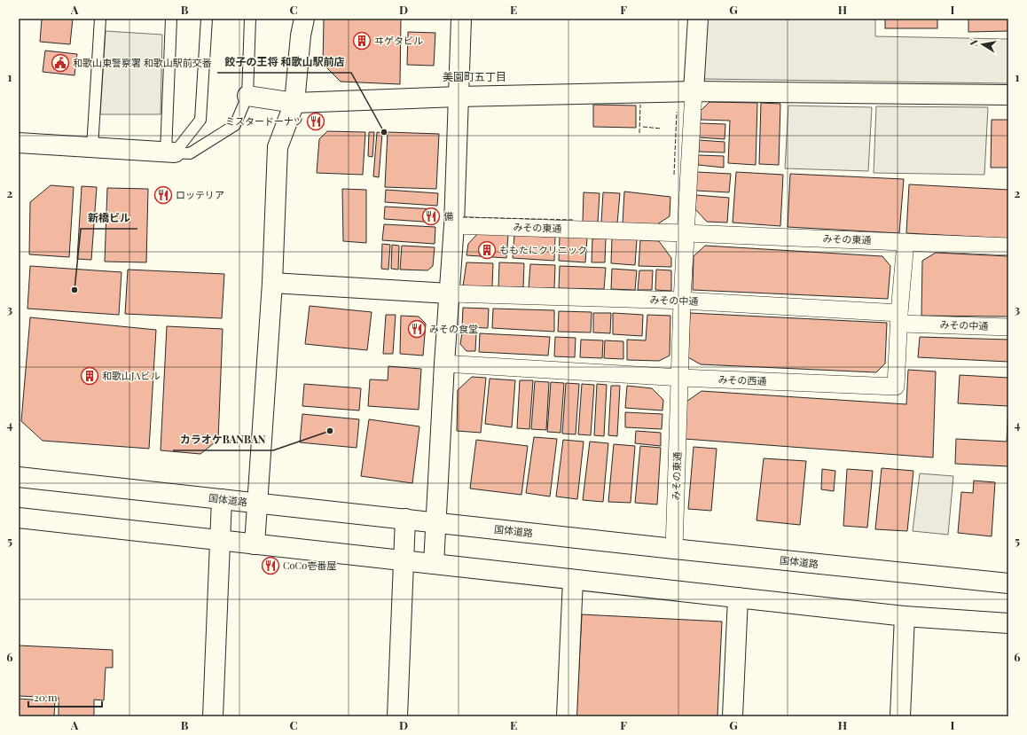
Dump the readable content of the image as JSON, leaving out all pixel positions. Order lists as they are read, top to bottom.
{
  "streets": {
    "street": [
      "みその東通",
      "みその中通",
      "みその西通",
      "国体道路"
    ]
  },
  "crossings": [
    ["みその東通", "みその中通"],
    ["みその東通", "みその西通"],
    ["みその東通", "国体道路"],
    ["みその中通", "みその西通"]
  ],
  "districts": ["美園町五丁目"],
  "places": {
    "building": ["ヰゲタビル", "ももたにクリニック", "和歌山JAビル"],
    "public building": ["和歌山東警察署 和歌山駅前交番"],
    "restaurant": [
      "ミスタードーナツ",
      "ロッテリア",
      "備",
      "みその食堂",
      "CoCo壱番屋"
    ],
    "other": ["餃子の王将 和歌山駅前店", "新橋ビル", "カラオケBANBAN"]
  },
  "scale_bar": "20 m",
  "north": "left",
  "grid": {
    "columns": [
      "A",
      "B",
      "C",
      "D",
      "E",
      "F",
      "G",
      "H",
      "I"
    ],
    "rows": [
      "1",
      "2",
      "3",
      "4",
      "5",
      "6"
    ]
  }
}
